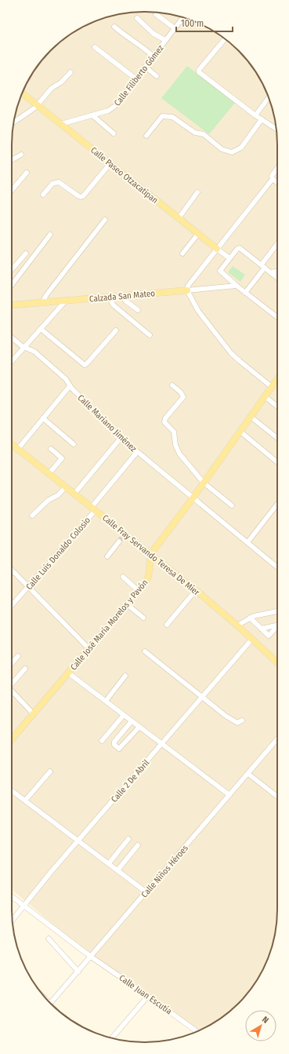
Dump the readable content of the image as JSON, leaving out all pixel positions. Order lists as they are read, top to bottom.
{
  "streets": {
    "main road": [
      "Calle Paseo Otzacatipan",
      "Calzada San Mateo",
      "Calle Fray Servando Teresa De Mier",
      "Calle José María Morelos y Pavón"
    ],
    "street": [
      "Calle Filiberto Gómez",
      "Calle Mariano Jiménez",
      "Calle Luis Donaldo Colosio",
      "Calle 2 De Abril",
      "Calle Niños Héroes",
      "Calle Juan Escutia"
    ]
  },
  "crossings": [
    ["Calle Filiberto Gómez", "Calle Paseo Otzacatipan"],
    ["Calle Mariano Jiménez", "Calle Luis Donaldo Colosio"],
    ["Calle Luis Donaldo Colosio", "Calle Fray Servando Teresa De Mier"],
    ["Calle Fray Servando Teresa De Mier", "Calle José María Morelos y Pavón"],
    ["Calle Fray Servando Teresa De Mier", "Calle 2 De Abril"],
    ["Calle 2 De Abril", "Calle Juan Escutia"],
    ["Calle Niños Héroes", "Calle Juan Escutia"]
  ],
  "scale_bar": "100 m",
  "north": "top right"
}
